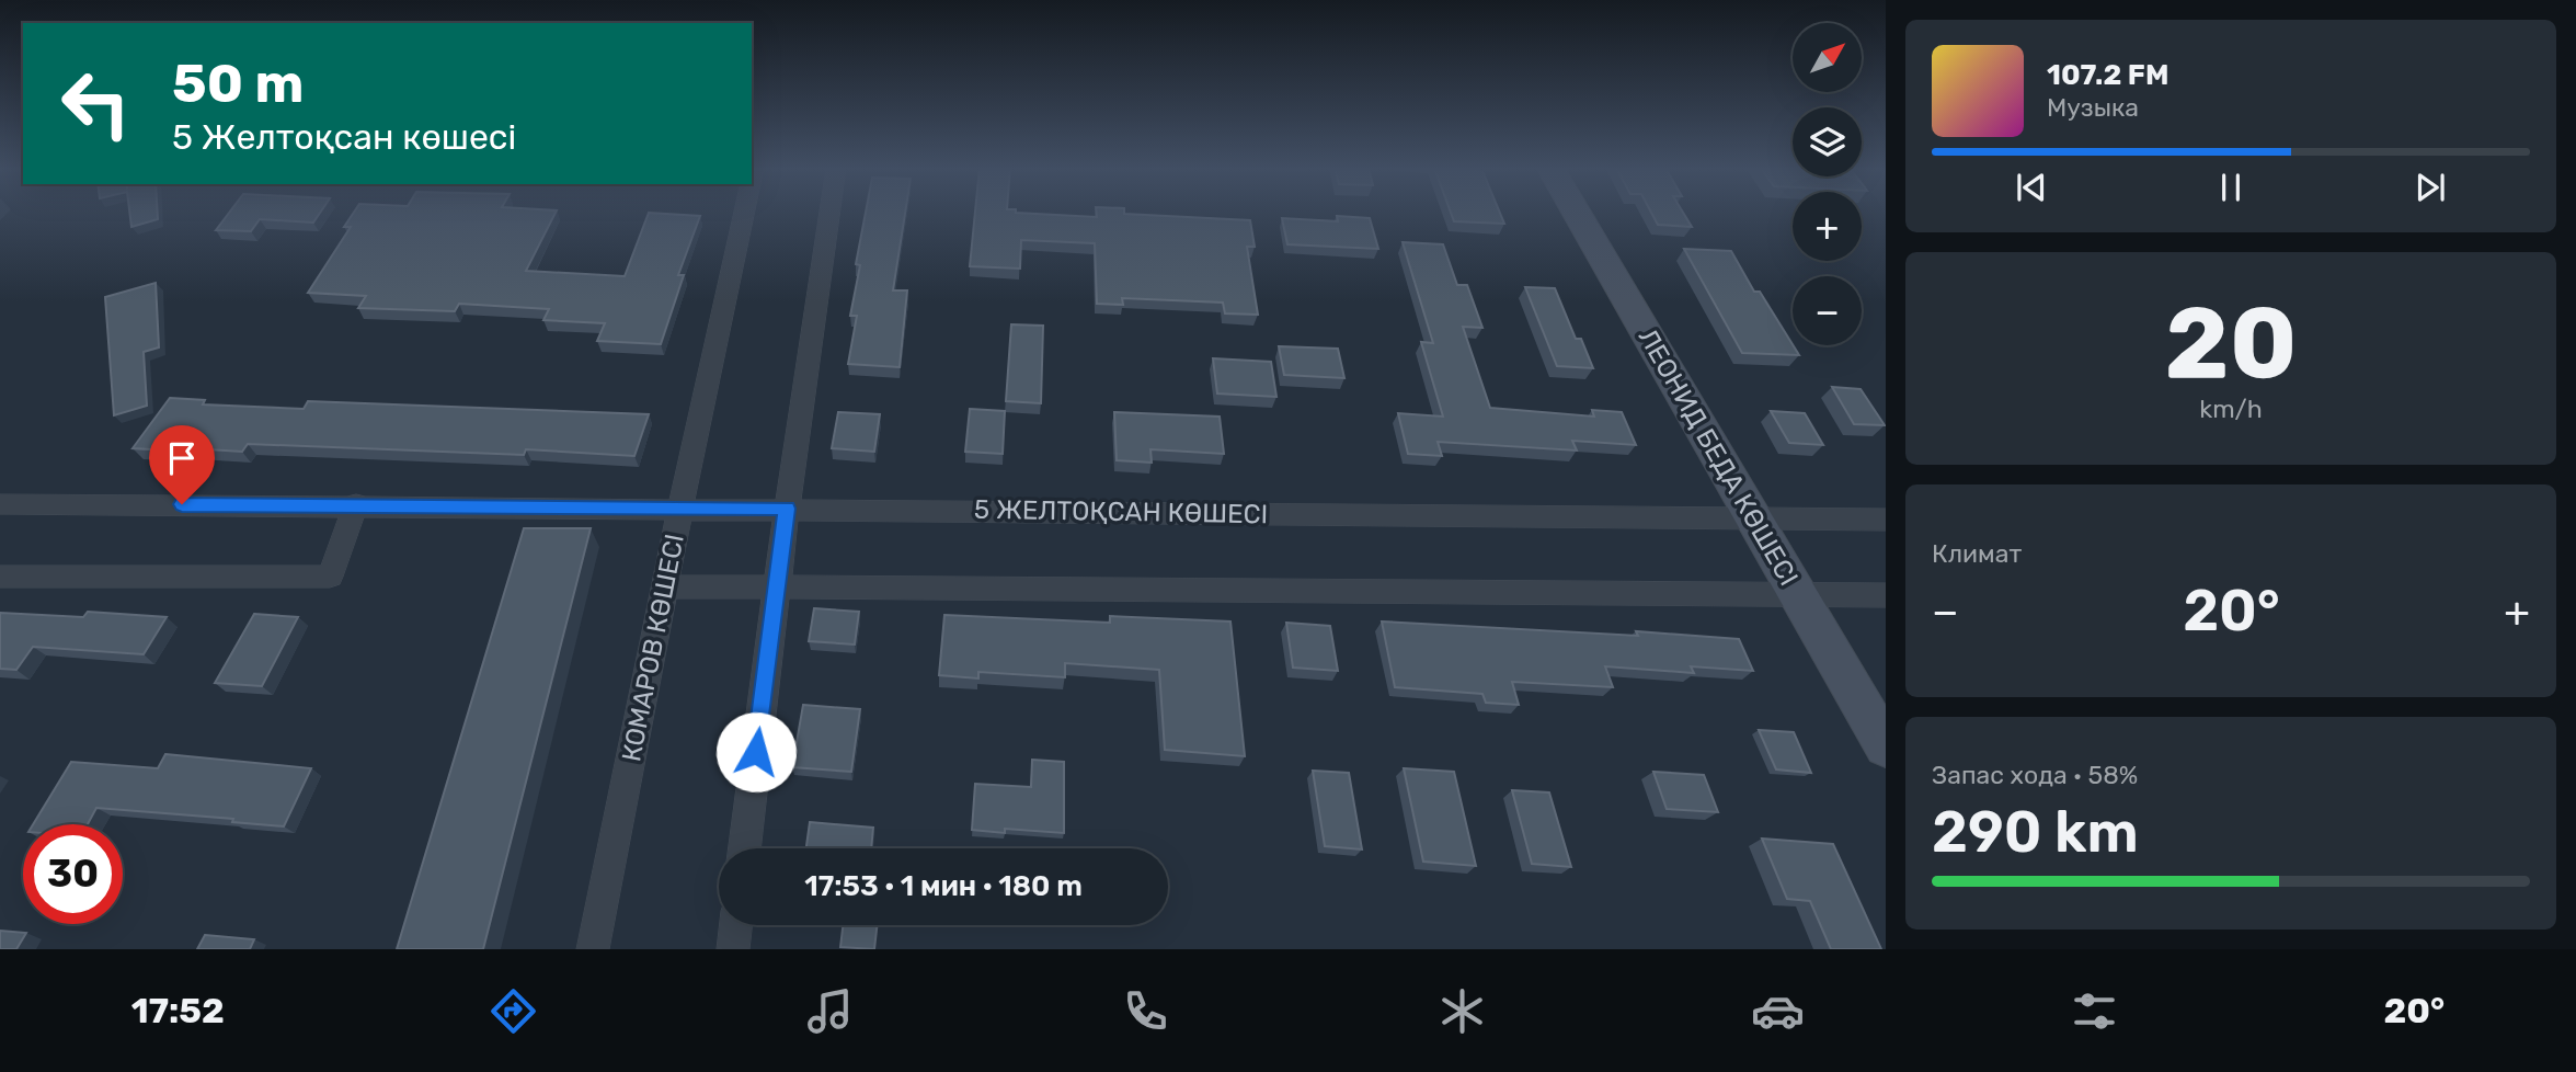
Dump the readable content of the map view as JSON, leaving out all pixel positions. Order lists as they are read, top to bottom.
{
  "streets": {
    "street": ["ЛЕОНИД БЕДА КӨШЕСІ", "5 ЖЕЛТОҚСАН КӨШЕСІ", "КОМАРОВ КӨШЕСІ"]
  },
  "crossings": [
    ["ЛЕОНИД БЕДА КӨШЕСІ", "5 ЖЕЛТОҚСАН КӨШЕСІ"],
    ["5 ЖЕЛТОҚСАН КӨШЕСІ", "КОМАРОВ КӨШЕСІ"]
  ],
  "north": "top right",
  "page": {
    "map_buttons": ["+", "−"],
    "turn": ["50 m", "5 Желтоқсан көшесі"],
    "song": ["107.2 FM", "Музыка"],
    "tile": [
      ["20", "km/h"],
      "Климат",
      ["Запас хода · 58%", "290 km"]
    ],
    "heat": ["−", "20°", "+"],
    "limit": "30",
    "trip": "17:53 · 1 мин · 180 m",
    "tabs": ["17:52", "20°"]
  }
}
